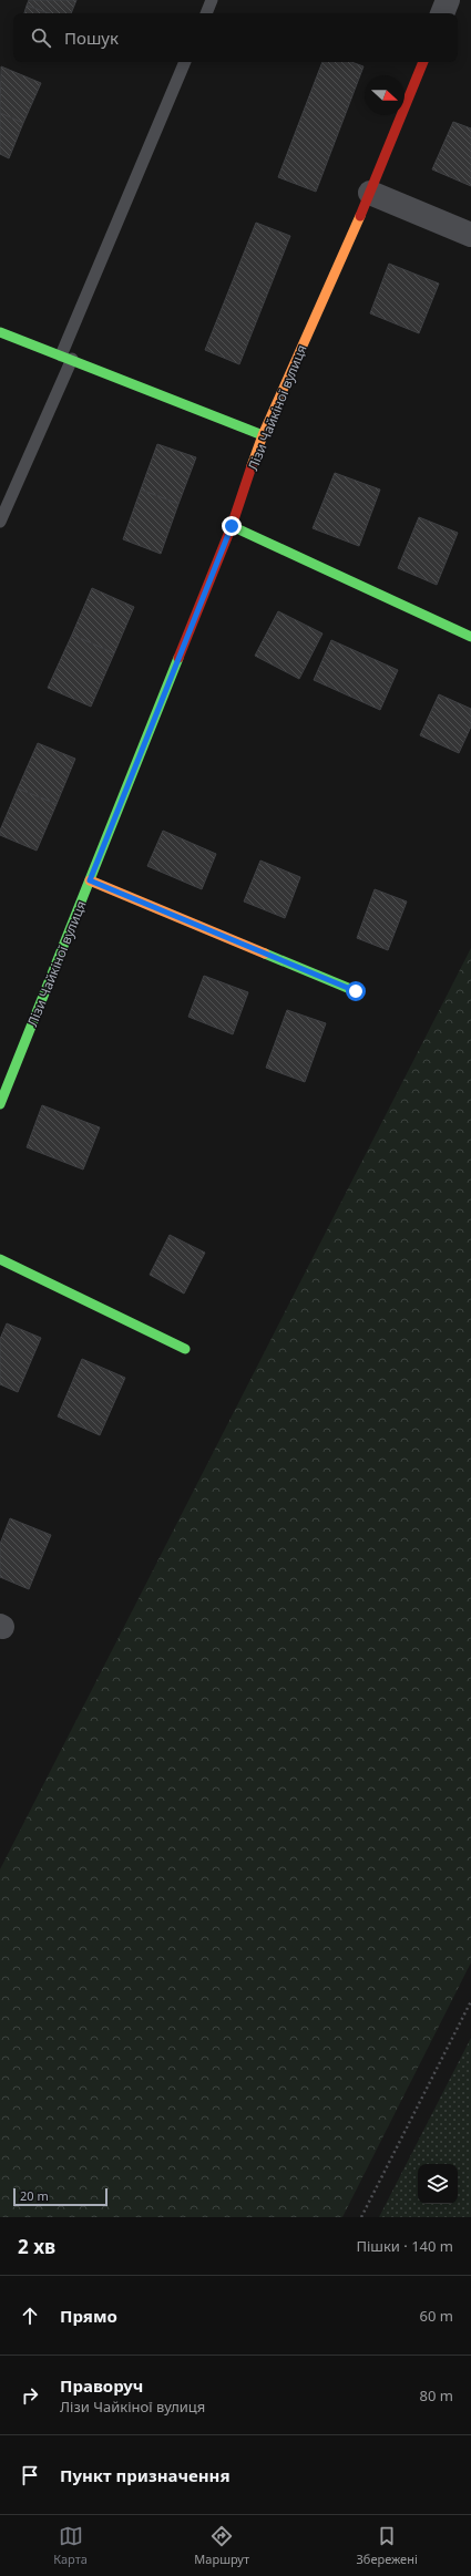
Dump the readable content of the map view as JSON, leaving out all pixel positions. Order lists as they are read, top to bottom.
{
  "streets": {
    "street": ["Лізи Чайкіної вулиця"]
  },
  "scale_bar": "20 m",
  "north": "right",
  "page": {
    "search": "Пошук",
    "scale": "20 m",
    "heading": ["2 хв", "Пішки · 140 m"],
    "list": [
      ["Прямо", "60 m"],
      ["Праворуч", "Лізи Чайкіної вулиця", "80 m"],
      "Пункт призначення"
    ],
    "nav": ["Карта", "Маршрут", "Збережені"]
  }
}
